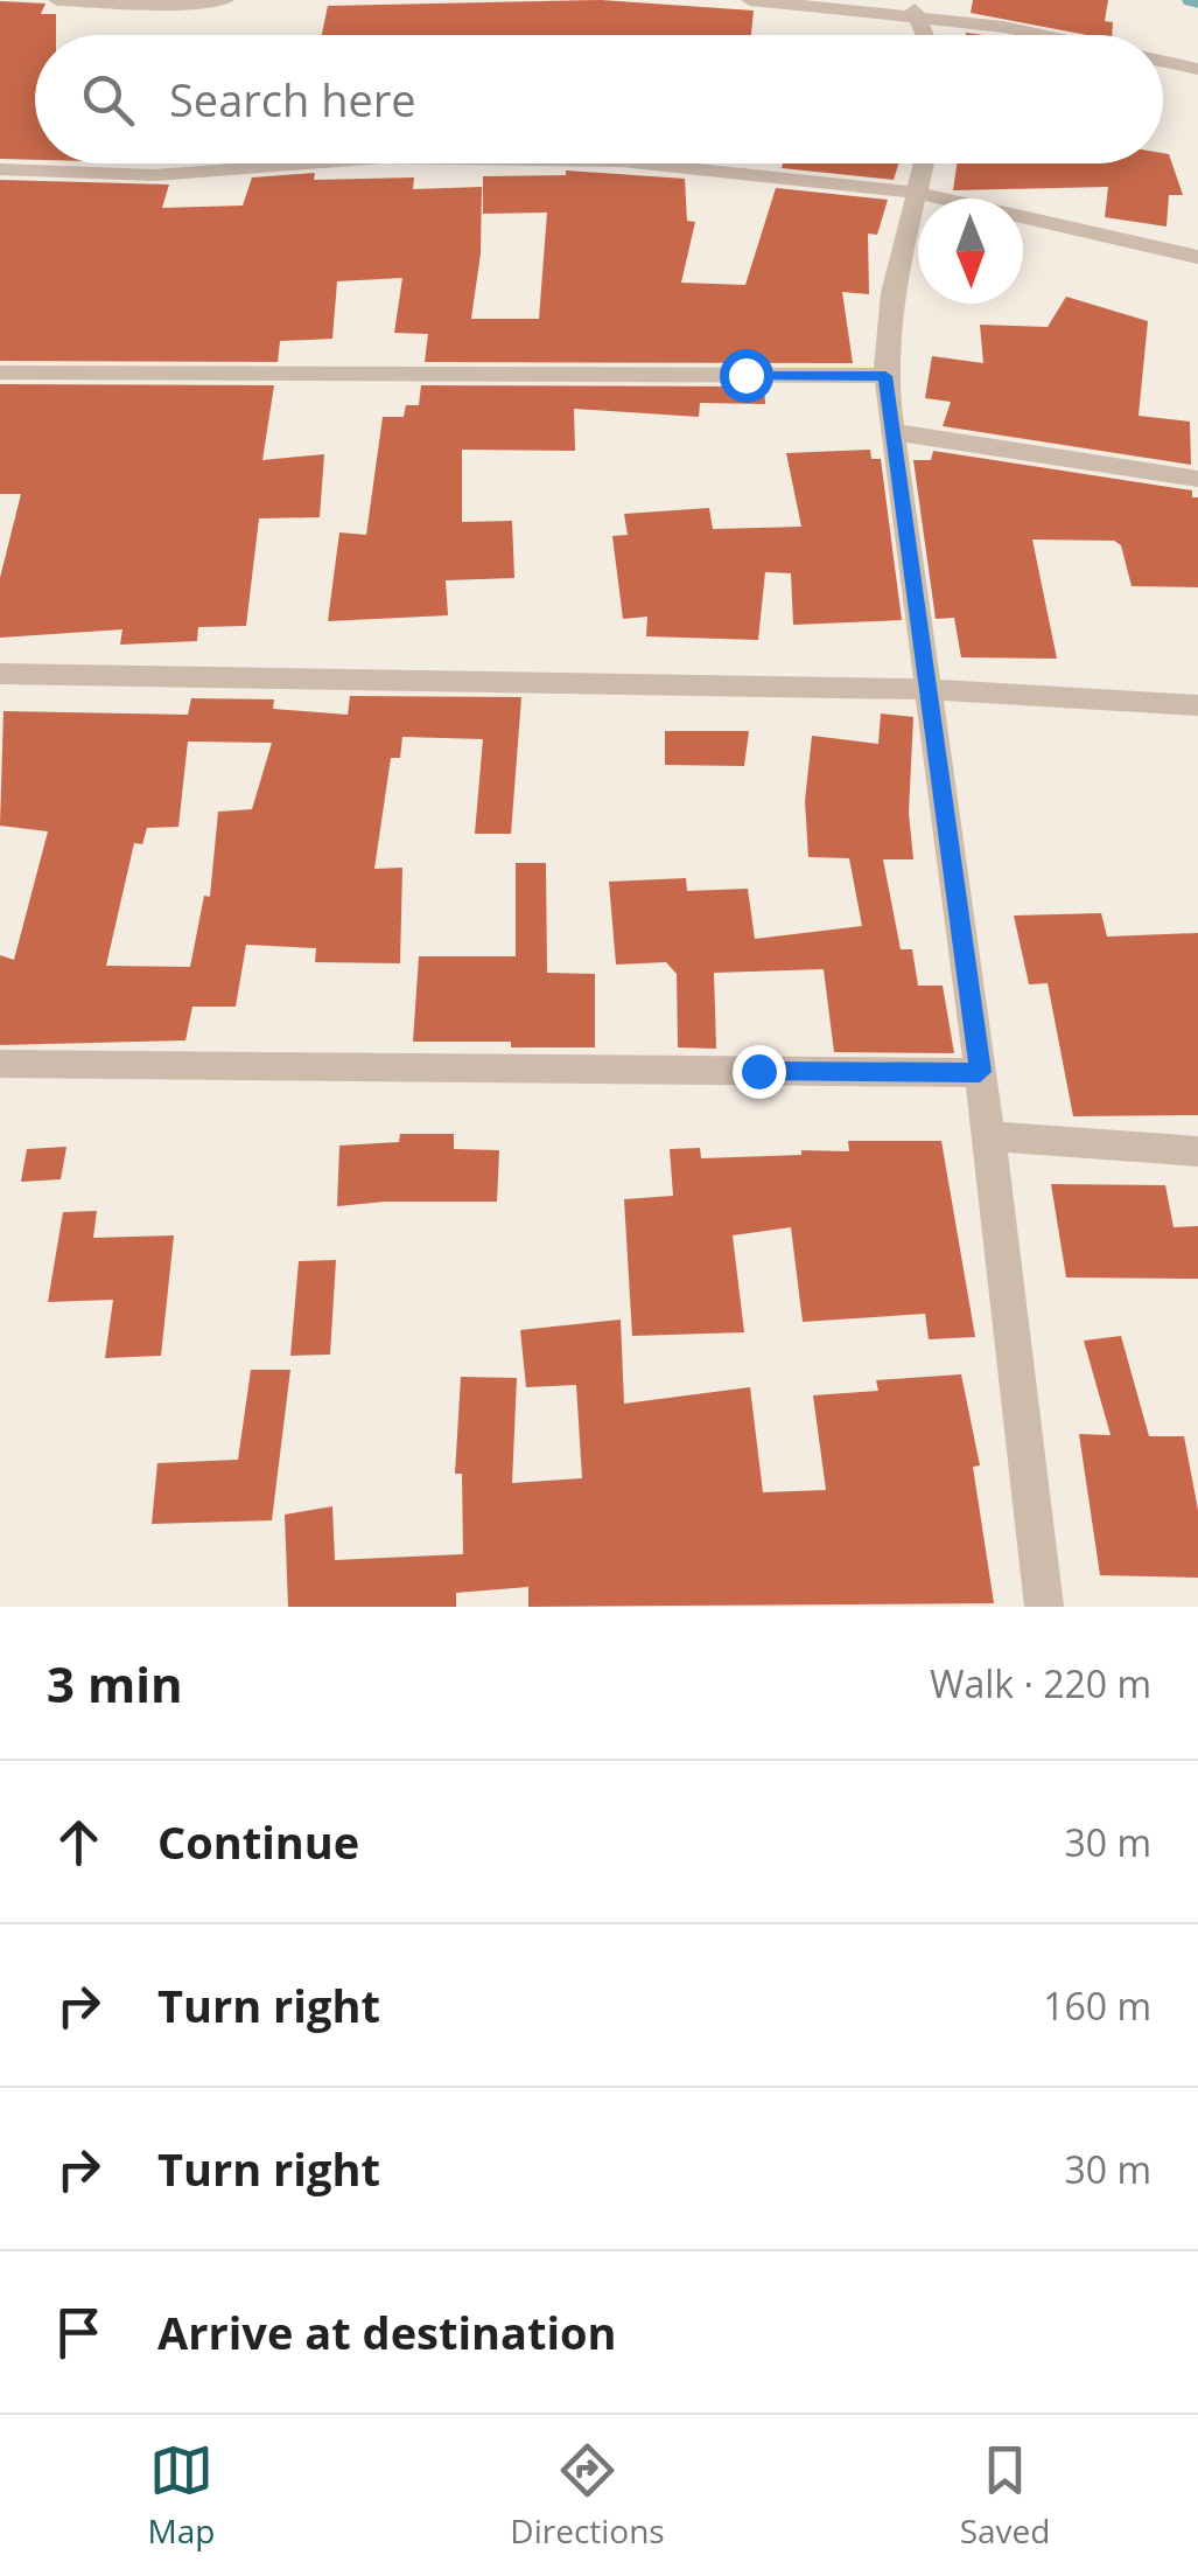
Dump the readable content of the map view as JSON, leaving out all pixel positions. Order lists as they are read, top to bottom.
{
  "north": "bottom",
  "page": {
    "search": "Search here",
    "heading": ["3 min", "Walk · 220 m"],
    "list": [
      ["Continue", "30 m"],
      ["Turn right", "160 m"],
      ["Turn right", "30 m"],
      "Arrive at destination"
    ],
    "nav": ["Map", "Directions", "Saved"]
  }
}
